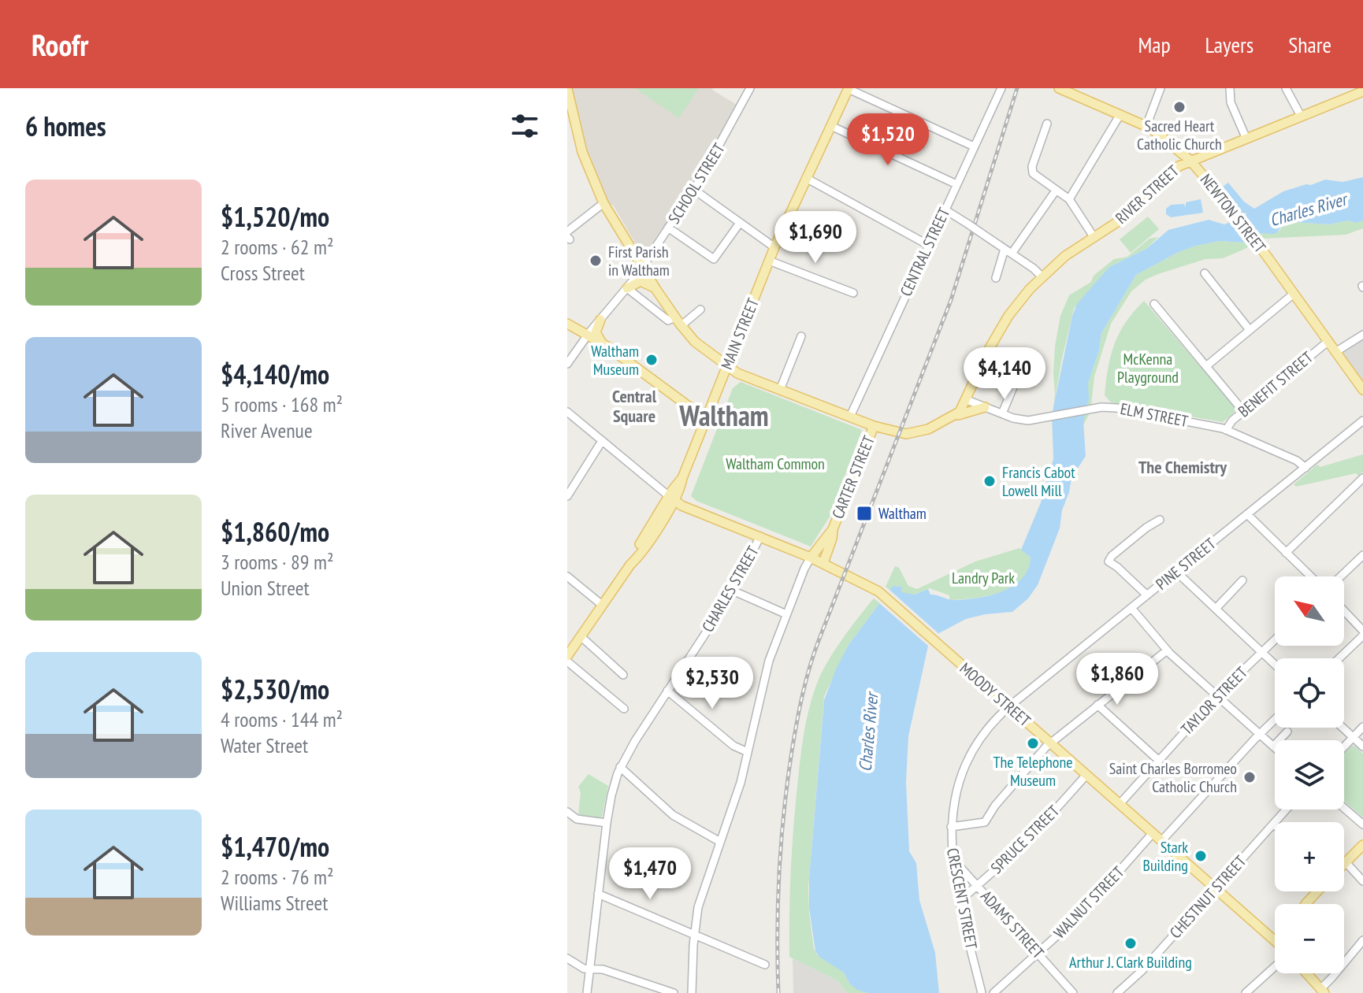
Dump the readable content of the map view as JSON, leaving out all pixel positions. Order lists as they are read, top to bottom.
{
  "streets": {
    "main road": [
      "RIVER STREET",
      "NEWTON STREET",
      "MAIN STREET",
      "CARTER STREET",
      "MOODY STREET"
    ],
    "street": [
      "SCHOOL STREET",
      "CENTRAL STREET",
      "BENEFIT STREET",
      "ELM STREET",
      "PINE STREET",
      "CHARLES STREET",
      "TAYLOR STREET",
      "SPRUCE STREET",
      "CHESTNUT STREET",
      "CRESCENT STREET",
      "WALNUT STREET",
      "ADAMS STREET"
    ]
  },
  "crossings": [
    ["RIVER STREET", "NEWTON STREET"],
    ["RIVER STREET", "ELM STREET"],
    ["NEWTON STREET", "BENEFIT STREET"],
    ["MAIN STREET", "MOODY STREET"],
    ["BENEFIT STREET", "ELM STREET"],
    ["ELM STREET", "PINE STREET"],
    ["CARTER STREET", "MOODY STREET"],
    ["PINE STREET", "MOODY STREET"],
    ["PINE STREET", "CRESCENT STREET"],
    ["CHARLES STREET", "MOODY STREET"],
    ["MOODY STREET", "TAYLOR STREET"],
    ["MOODY STREET", "SPRUCE STREET"],
    ["MOODY STREET", "CHESTNUT STREET"],
    ["MOODY STREET", "CRESCENT STREET"],
    ["MOODY STREET", "WALNUT STREET"],
    ["SPRUCE STREET", "CRESCENT STREET"],
    ["SPRUCE STREET", "ADAMS STREET"],
    ["CRESCENT STREET", "ADAMS STREET"],
    ["WALNUT STREET", "ADAMS STREET"]
  ],
  "districts": ["Central Square", "Waltham", "The Chemistry"],
  "water": ["Charles River"],
  "parks": ["McKenna Playground", "Waltham Common", "Landry Park"],
  "places": {
    "other": [
      "Sacred Heart Catholic Church",
      "First Parish in Waltham",
      "Waltham Museum",
      "Francis Cabot Lowell Mill",
      "The Telephone Museum",
      "Saint Charles Borromeo Catholic Church",
      "Stark Building",
      "Arthur J. Clark Building"
    ],
    "transit": ["Waltham"]
  },
  "north": "top left",
  "page": {
    "header": "Roofr",
    "nav": ["Map", "Layers", "Share"],
    "heading": "6 homes",
    "price": [
      "$1,520",
      "$1,690",
      "$4,140",
      "$1,860",
      "$2,530",
      "$1,470"
    ],
    "list": [
      {
        "name": "$1,520/mo",
        "note": "2 rooms · 62 m² · Cross Street"
      },
      {
        "name": "$4,140/mo",
        "note": "5 rooms · 168 m² · River Avenue"
      },
      {
        "name": "$1,860/mo",
        "note": "3 rooms · 89 m² · Union Street"
      },
      {
        "name": "$2,530/mo",
        "note": "4 rooms · 144 m² · Water Street"
      },
      {
        "name": "$1,470/mo",
        "note": "2 rooms · 76 m² · Williams Street"
      }
    ],
    "map_buttons": ["+", "−"]
  }
}
